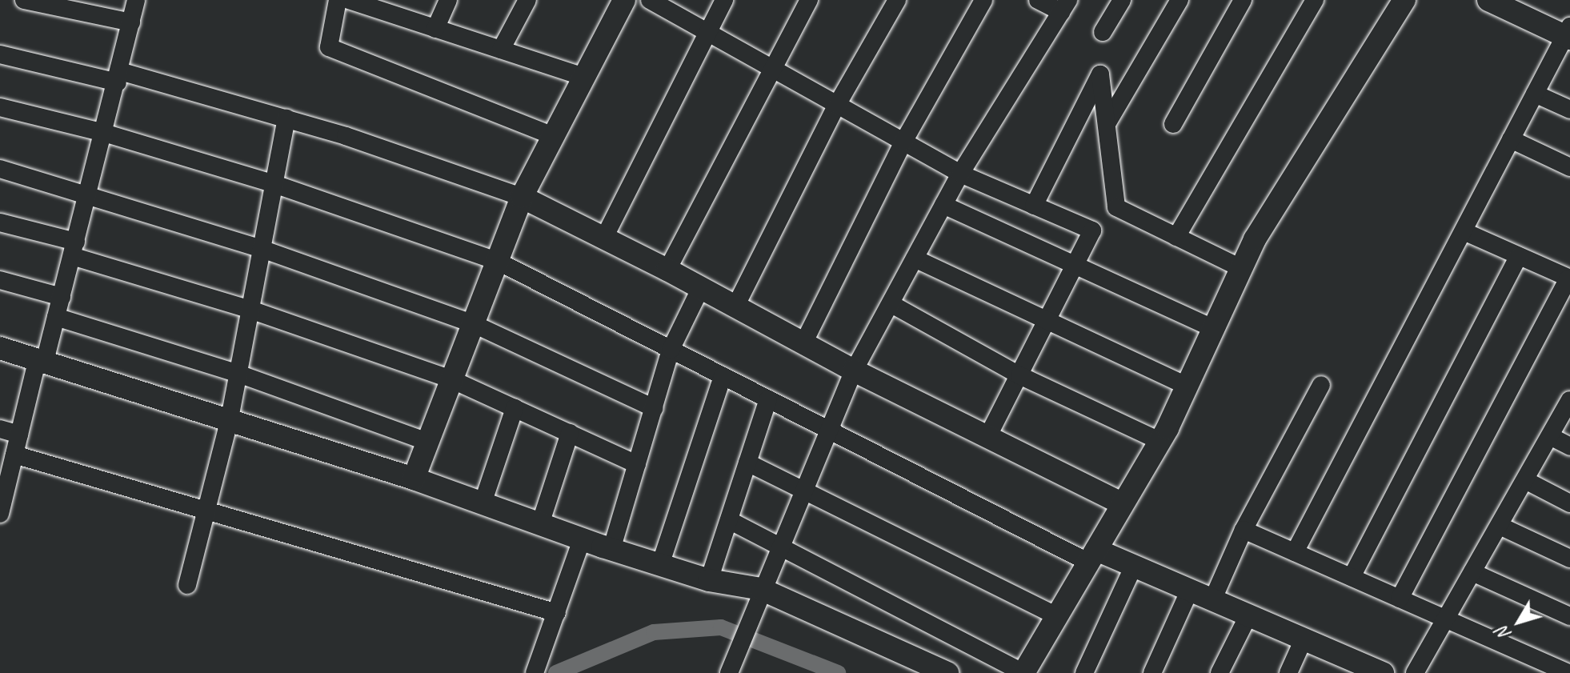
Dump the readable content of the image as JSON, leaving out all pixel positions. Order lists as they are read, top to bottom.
{
  "north": "bottom left"
}
